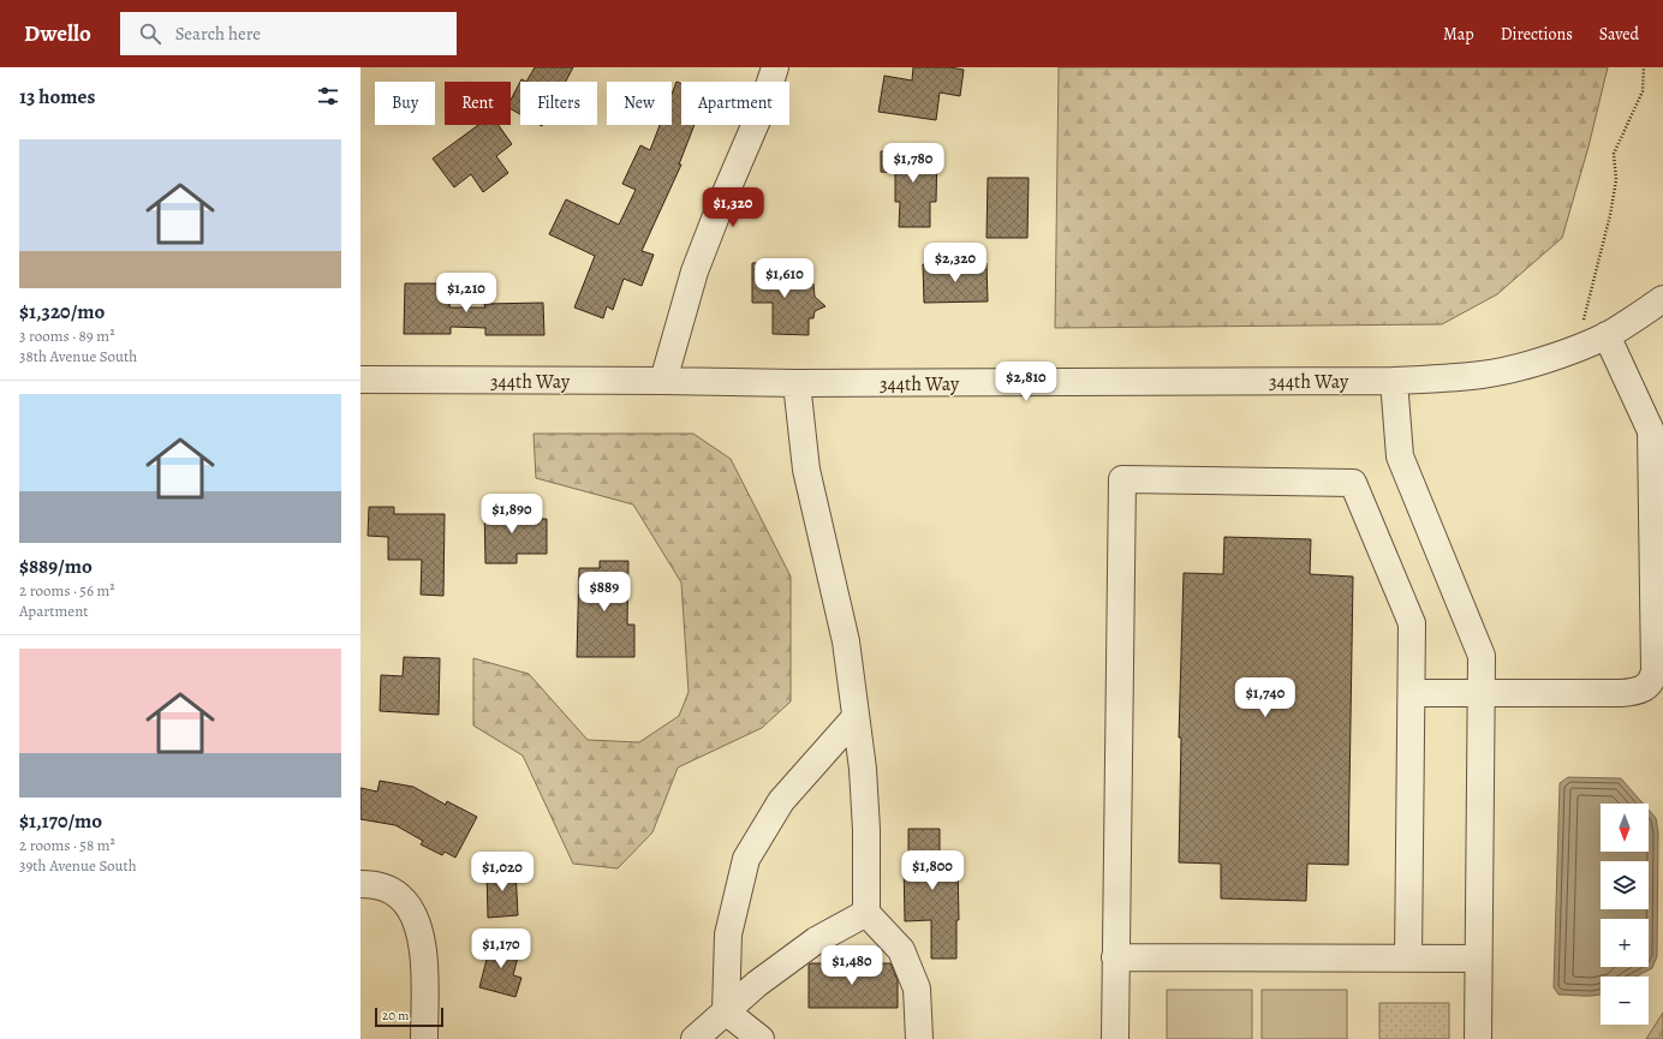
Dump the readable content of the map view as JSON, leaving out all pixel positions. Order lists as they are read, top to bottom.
{
  "streets": {
    "street": ["344th Way"]
  },
  "scale_bar": "20 m",
  "north": "bottom",
  "page": {
    "header": "Dwello",
    "search": "Search here",
    "nav": ["Map", "Directions", "Saved"],
    "heading": "13 homes",
    "chip": [
      "Buy",
      "Rent",
      "Filters",
      "New",
      "Apartment"
    ],
    "list": [
      {
        "name": "$1,320/mo",
        "note": "3 rooms · 89 m² · 38th Avenue South"
      },
      {
        "name": "$889/mo",
        "note": "2 rooms · 56 m² · Apartment"
      },
      {
        "name": "$1,170/mo",
        "note": "2 rooms · 58 m² · 39th Avenue South"
      }
    ],
    "price": [
      "$1,780",
      "$1,320",
      "$2,320",
      "$1,610",
      "$1,210",
      "$2,810",
      "$1,890",
      "$889",
      "$1,740",
      "$1,800",
      "$1,020",
      "$1,170",
      "$1,480"
    ],
    "map_buttons": ["+", "−"],
    "scale": "20 m"
  }
}
